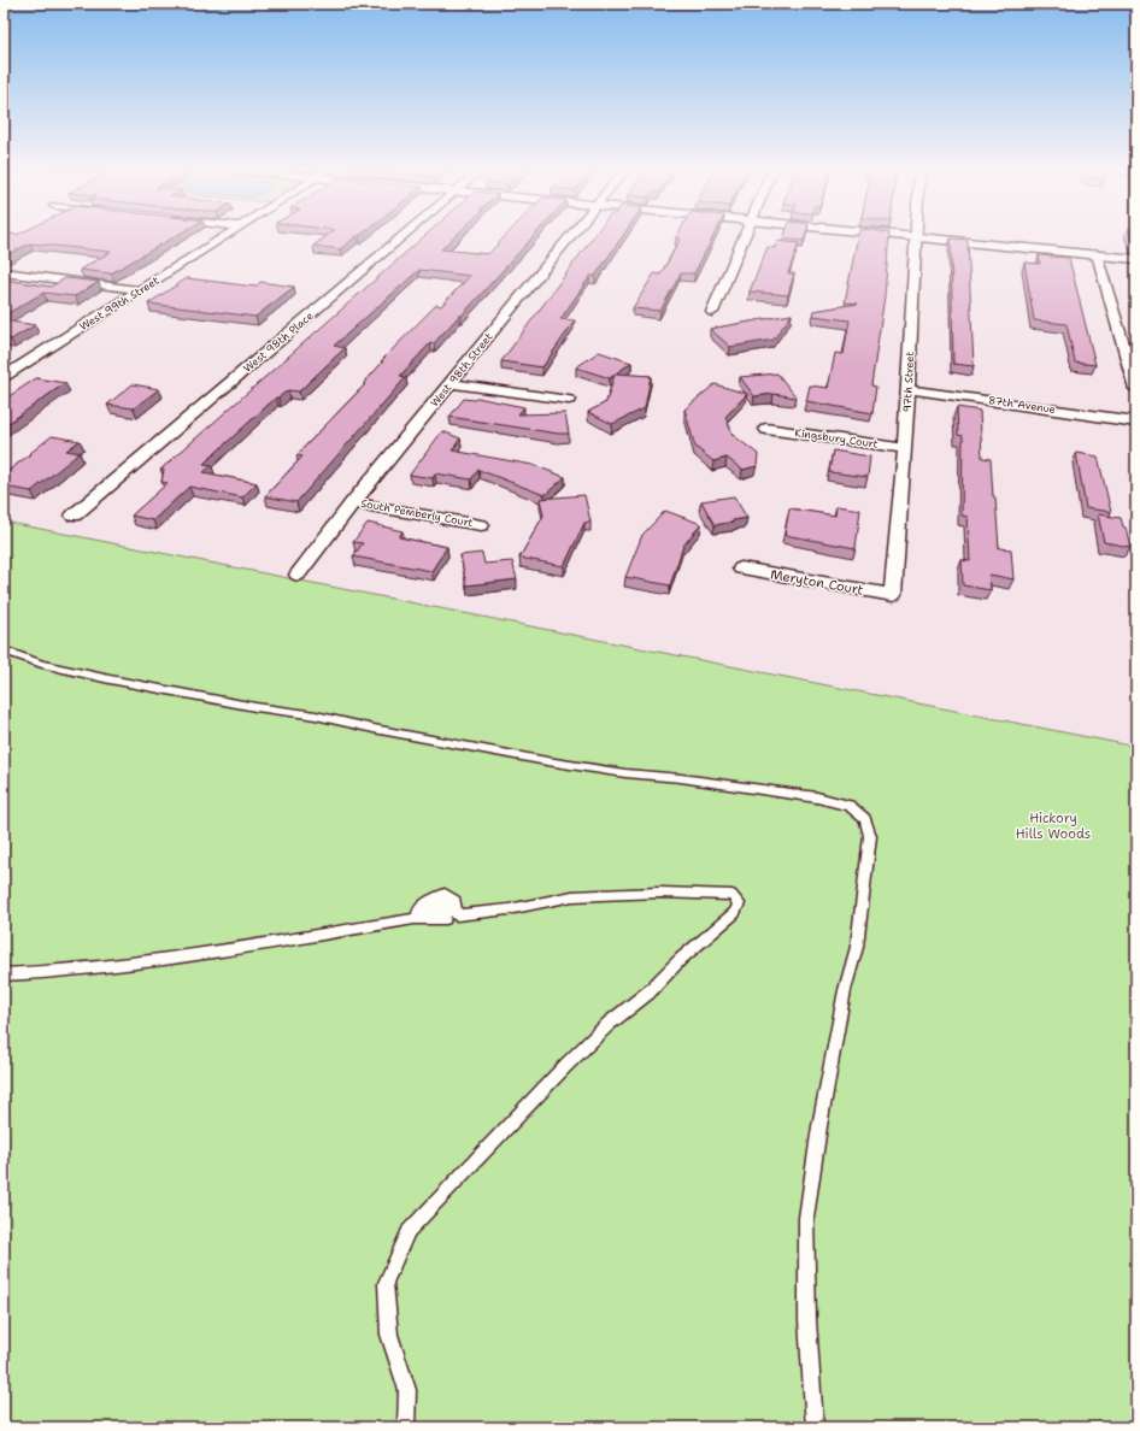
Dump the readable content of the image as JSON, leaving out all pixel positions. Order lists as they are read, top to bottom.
{
  "streets": {
    "street": [
      "West 99th Street",
      "West 98th Place",
      "West 98th Street",
      "97th Street",
      "87th Avenue",
      "Kingsbury Court",
      "South Pemberly Court",
      "Meryton Court"
    ]
  },
  "crossings": [
    ["West 98th Street", "South Pemberly Court"],
    ["97th Street", "87th Avenue"],
    ["97th Street", "Kingsbury Court"],
    ["97th Street", "Meryton Court"]
  ],
  "parks": ["Hickory Hills Woods"]
}
